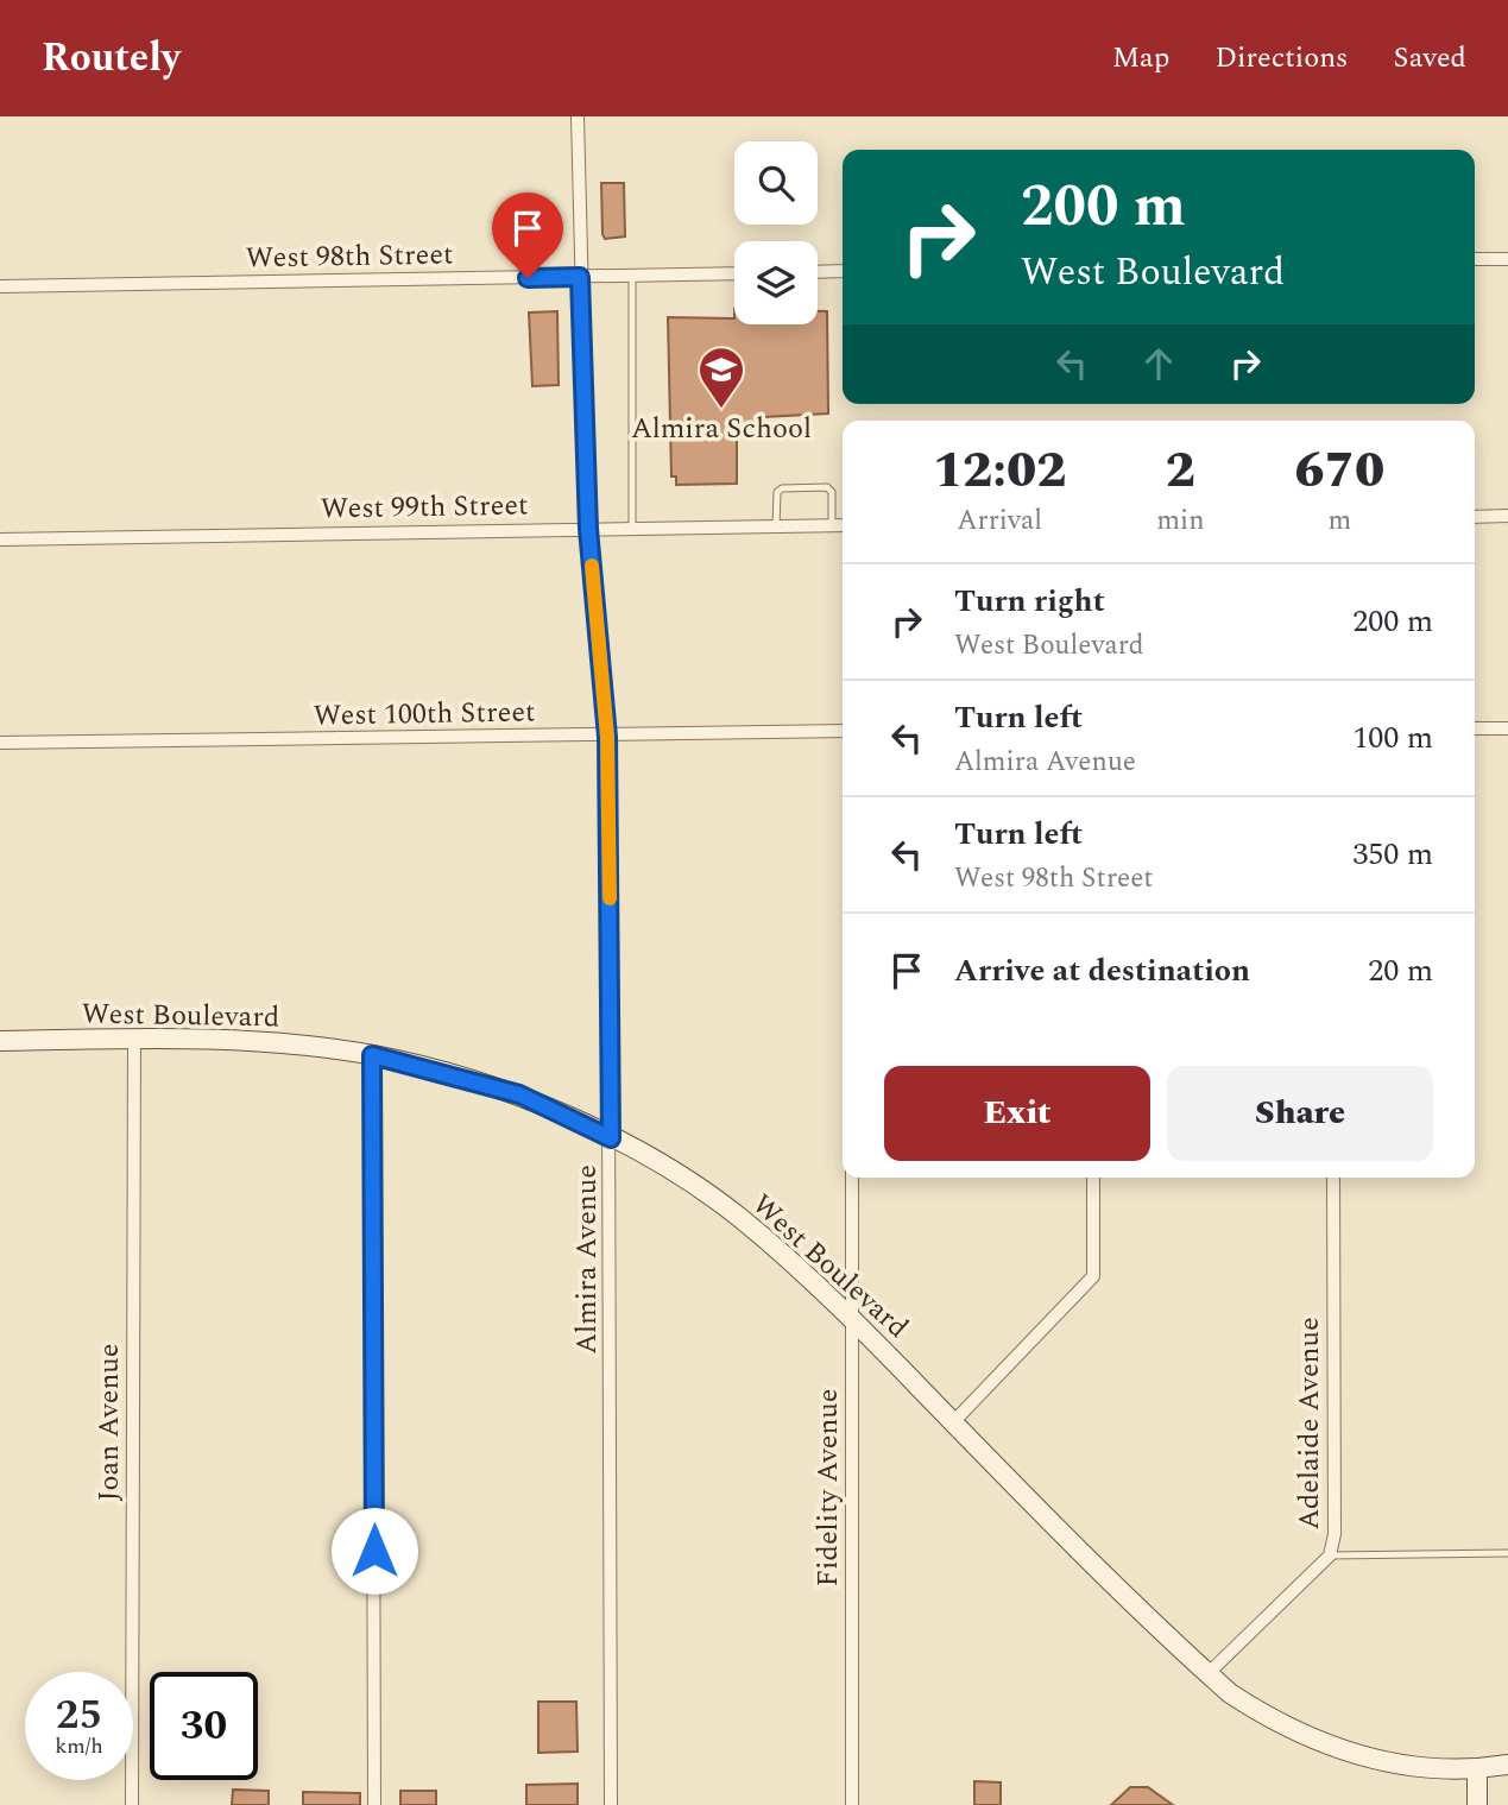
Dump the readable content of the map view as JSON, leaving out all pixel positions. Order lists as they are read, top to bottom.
{
  "streets": {
    "street": [
      "West 98th Street",
      "West 99th Street",
      "West 100th Street",
      "West Boulevard",
      "Almira Avenue",
      "Joan Avenue",
      "Adelaide Avenue",
      "Fidelity Avenue"
    ]
  },
  "crossings": [
    ["West 98th Street", "Almira Avenue"],
    ["West 99th Street", "Almira Avenue"],
    ["West 100th Street", "Almira Avenue"],
    ["West Boulevard", "Almira Avenue"],
    ["West Boulevard", "Joan Avenue"],
    ["West Boulevard", "Adelaide Avenue"],
    ["West Boulevard", "Fidelity Avenue"]
  ],
  "places": {
    "school or university": ["Almira School"]
  },
  "page": {
    "header": "Routely",
    "nav": ["Map", "Directions", "Saved"],
    "turn": ["200 m", "West Boulevard"],
    "eta": [
      "12:02",
      "Arrival",
      "2",
      "min",
      "670",
      "m"
    ],
    "list": [
      {
        "name": "Turn right",
        "note": "West Boulevard",
        "value": "200 m"
      },
      {
        "name": "Turn left",
        "note": "Almira Avenue",
        "value": "100 m"
      },
      {
        "name": "Turn left",
        "note": "West 98th Street",
        "value": "350 m"
      },
      {
        "name": "Arrive at destination",
        "value": "20 m"
      }
    ],
    "buttons": ["Exit", "Share"],
    "speed": "25 km/h",
    "limit": "30"
  }
}
